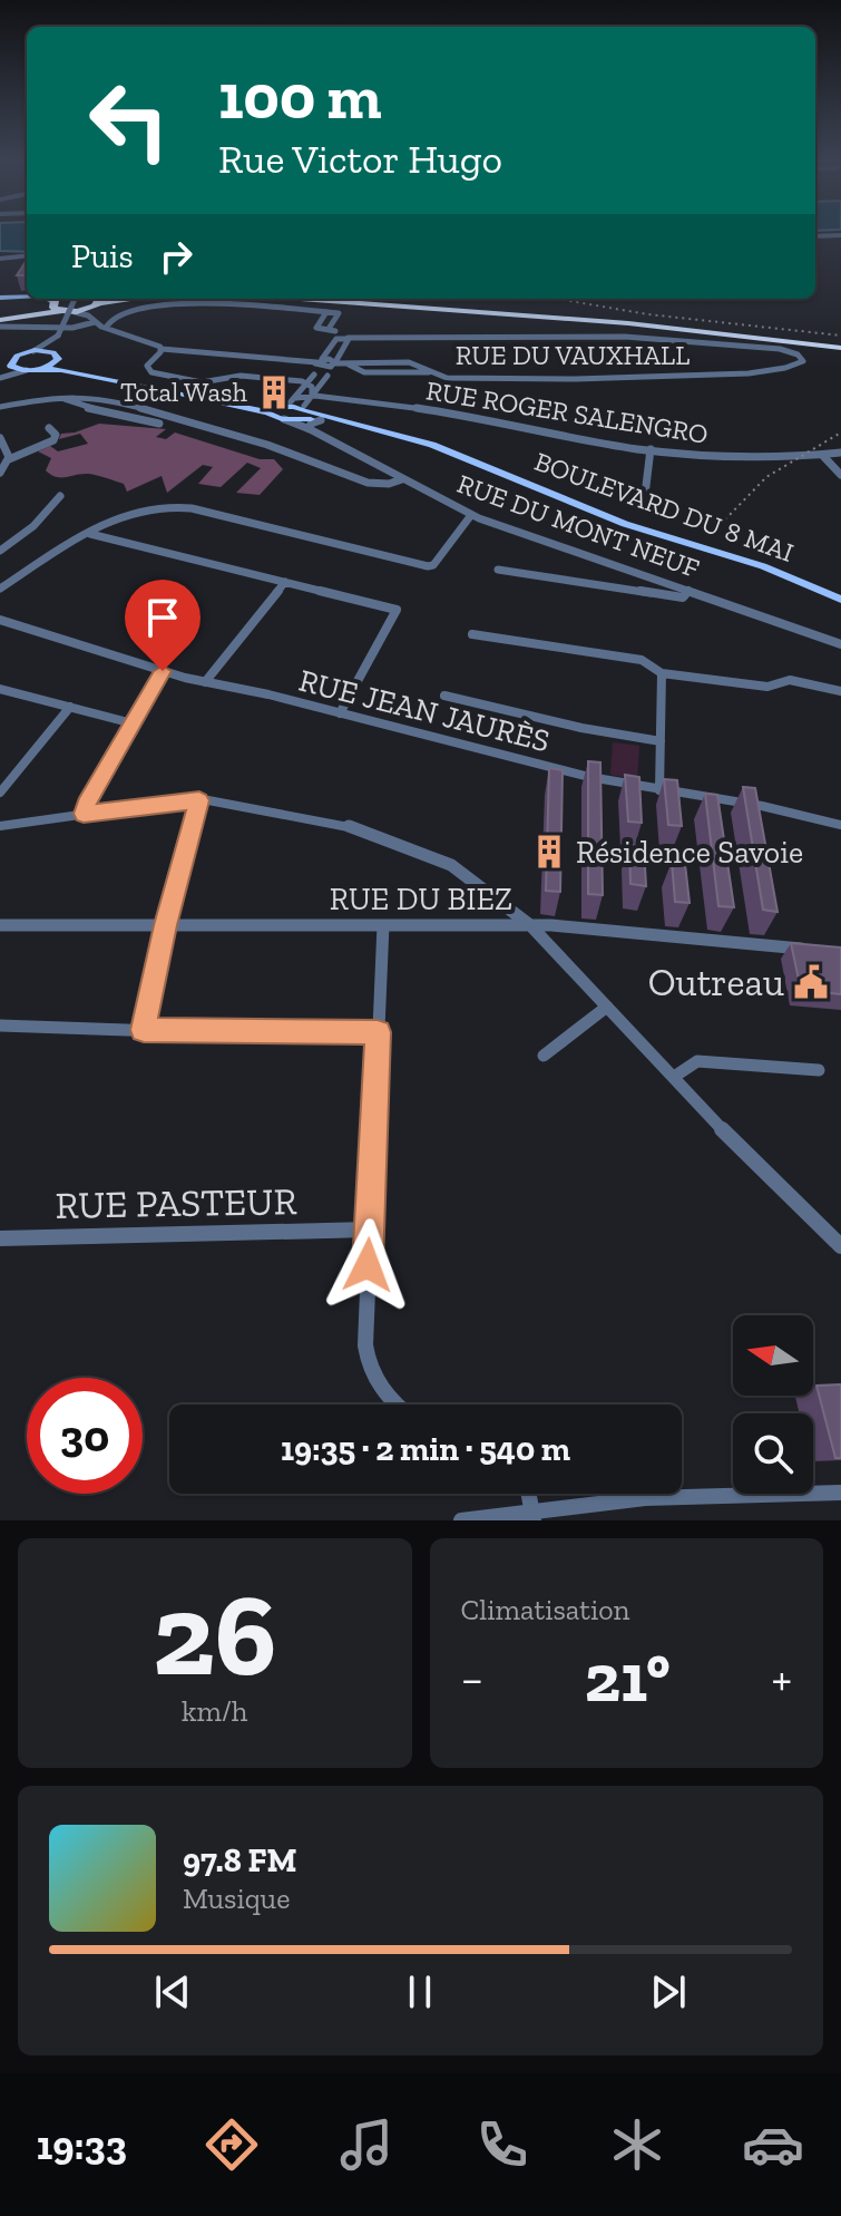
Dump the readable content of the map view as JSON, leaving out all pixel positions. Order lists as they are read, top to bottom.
{
  "streets": {
    "main road": ["BOULEVARD DU 8 MAI"],
    "street": [
      "RUE DU VAUXHALL",
      "RUE ROGER SALENGRO",
      "RUE DU MONT NEUF",
      "RUE JEAN JAURÈS",
      "RUE DU BIEZ",
      "RUE PASTEUR"
    ]
  },
  "crossings": [
    ["RUE ROGER SALENGRO", "BOULEVARD DU 8 MAI"],
    ["RUE ROGER SALENGRO", "RUE DU MONT NEUF"],
    ["BOULEVARD DU 8 MAI", "RUE DU MONT NEUF"]
  ],
  "places": {
    "building": ["Total Wash", "Résidence Savoie"],
    "public building": ["Outreau"]
  },
  "north": "left",
  "page": {
    "turn": ["100 m", "Rue Victor Hugo"],
    "then": "Puis",
    "limit": "30",
    "trip": "19:35 · 2 min · 540 m",
    "tile": [
      ["26", "km/h"],
      "Climatisation"
    ],
    "heat": ["−", "21°", "+"],
    "song": ["97.8 FM", "Musique"],
    "tabs": "19:33"
  }
}
